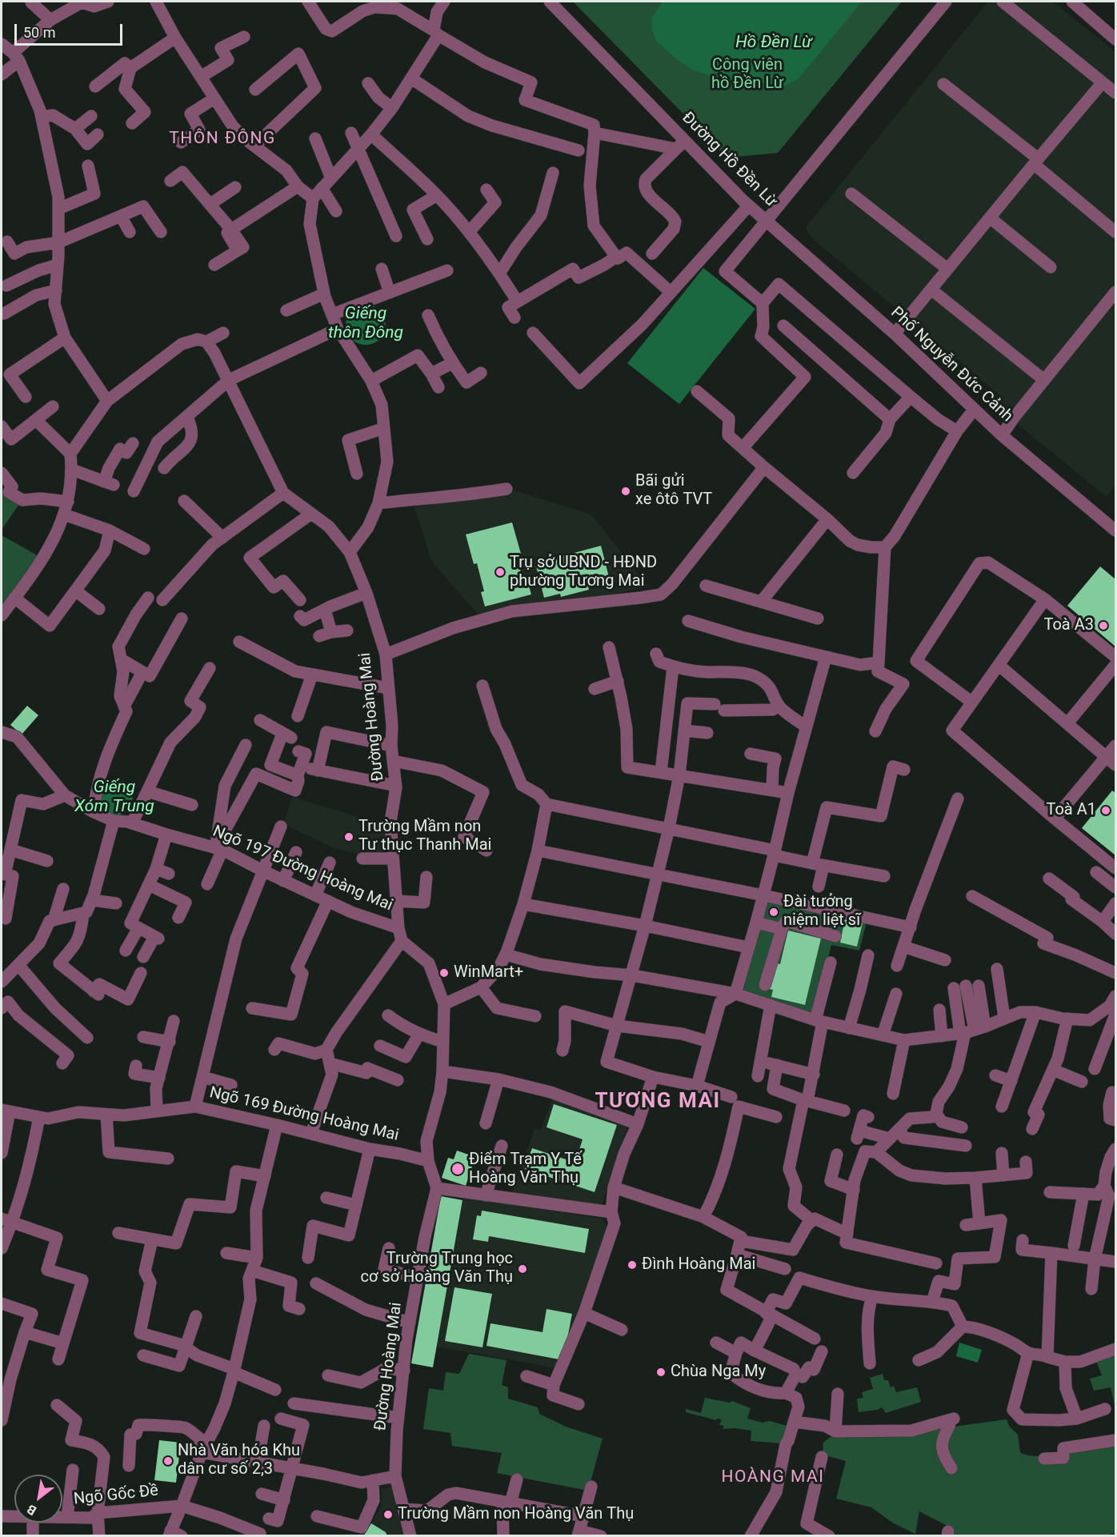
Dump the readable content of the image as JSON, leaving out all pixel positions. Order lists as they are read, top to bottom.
{
  "streets": {
    "street": [
      "Đường Hồ Đền Lừ",
      "Phố Nguyễn Đức Cảnh",
      "Đường Hoàng Mai",
      "Ngõ 197 Đường Hoàng Mai",
      "Ngõ 169 Đường Hoàng Mai",
      "Ngõ Gốc Đề"
    ]
  },
  "crossings": [
    ["Đường Hồ Đền Lừ", "Phố Nguyễn Đức Cảnh"],
    ["Đường Hoàng Mai", "Ngõ 197 Đường Hoàng Mai"]
  ],
  "districts": ["THÔN ĐÔNG", "TƯƠNG MAI", "HOÀNG MAI"],
  "water": ["Hồ Đền Lừ", "Giếng thôn Đông", "Giếng Xóm Trung"],
  "parks": ["Công viên hồ Đền Lừ"],
  "places": [
    "Bãi gửi xe ôtô TVT",
    "Trụ sở UBND - HĐND phường Tương Mai",
    "Toà A3",
    "Toà A1",
    "Trường Mầm non Tư thục Thanh Mai",
    "Đài tưởng niệm liệt sĩ",
    "WinMart+",
    "Điểm Trạm Y Tế Hoàng Văn Thụ",
    "Đình Hoàng Mai",
    "Trường Trung học cơ sở Hoàng Văn Thụ",
    "Chùa Nga My",
    "Nhà Văn hóa Khu dân cư số 2,3",
    "Trường Mầm non Hoàng Văn Thụ"
  ],
  "scale_bar": "50 m",
  "north": "bottom left"
}
